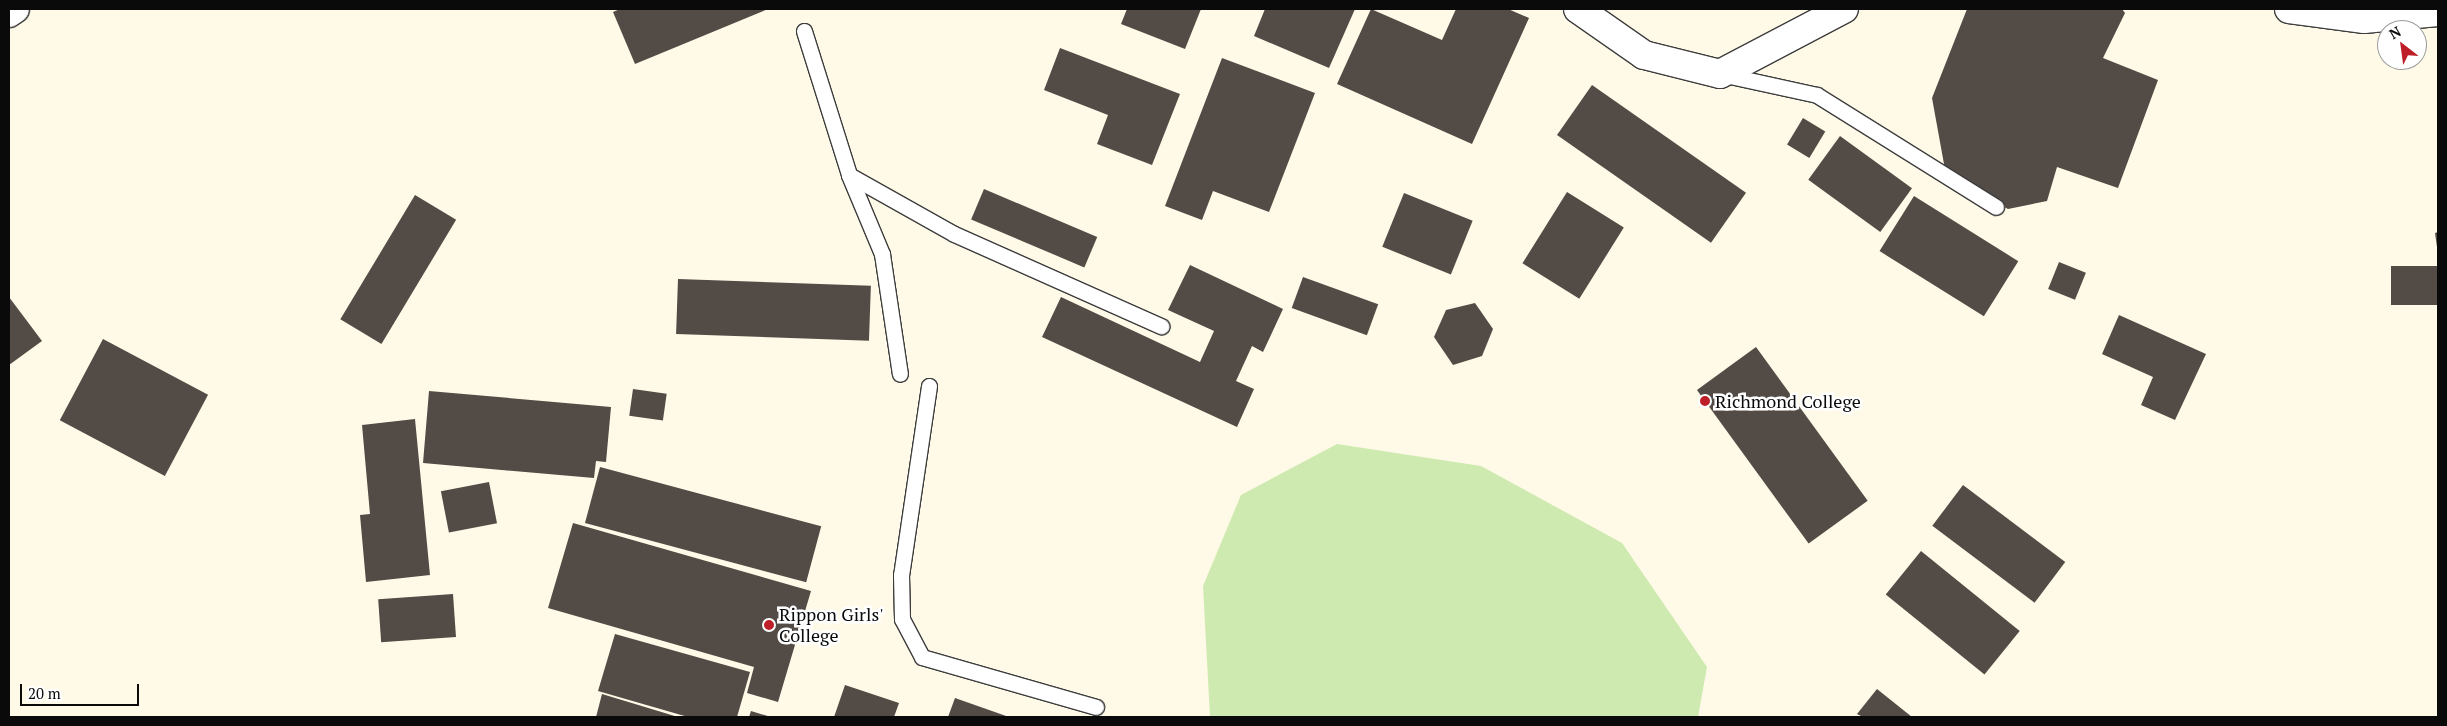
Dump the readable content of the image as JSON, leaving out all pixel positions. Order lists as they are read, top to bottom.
{
  "places": ["Richmond College", "Rippon Girls' College"],
  "scale_bar": "20 m",
  "north": "top left"
}
